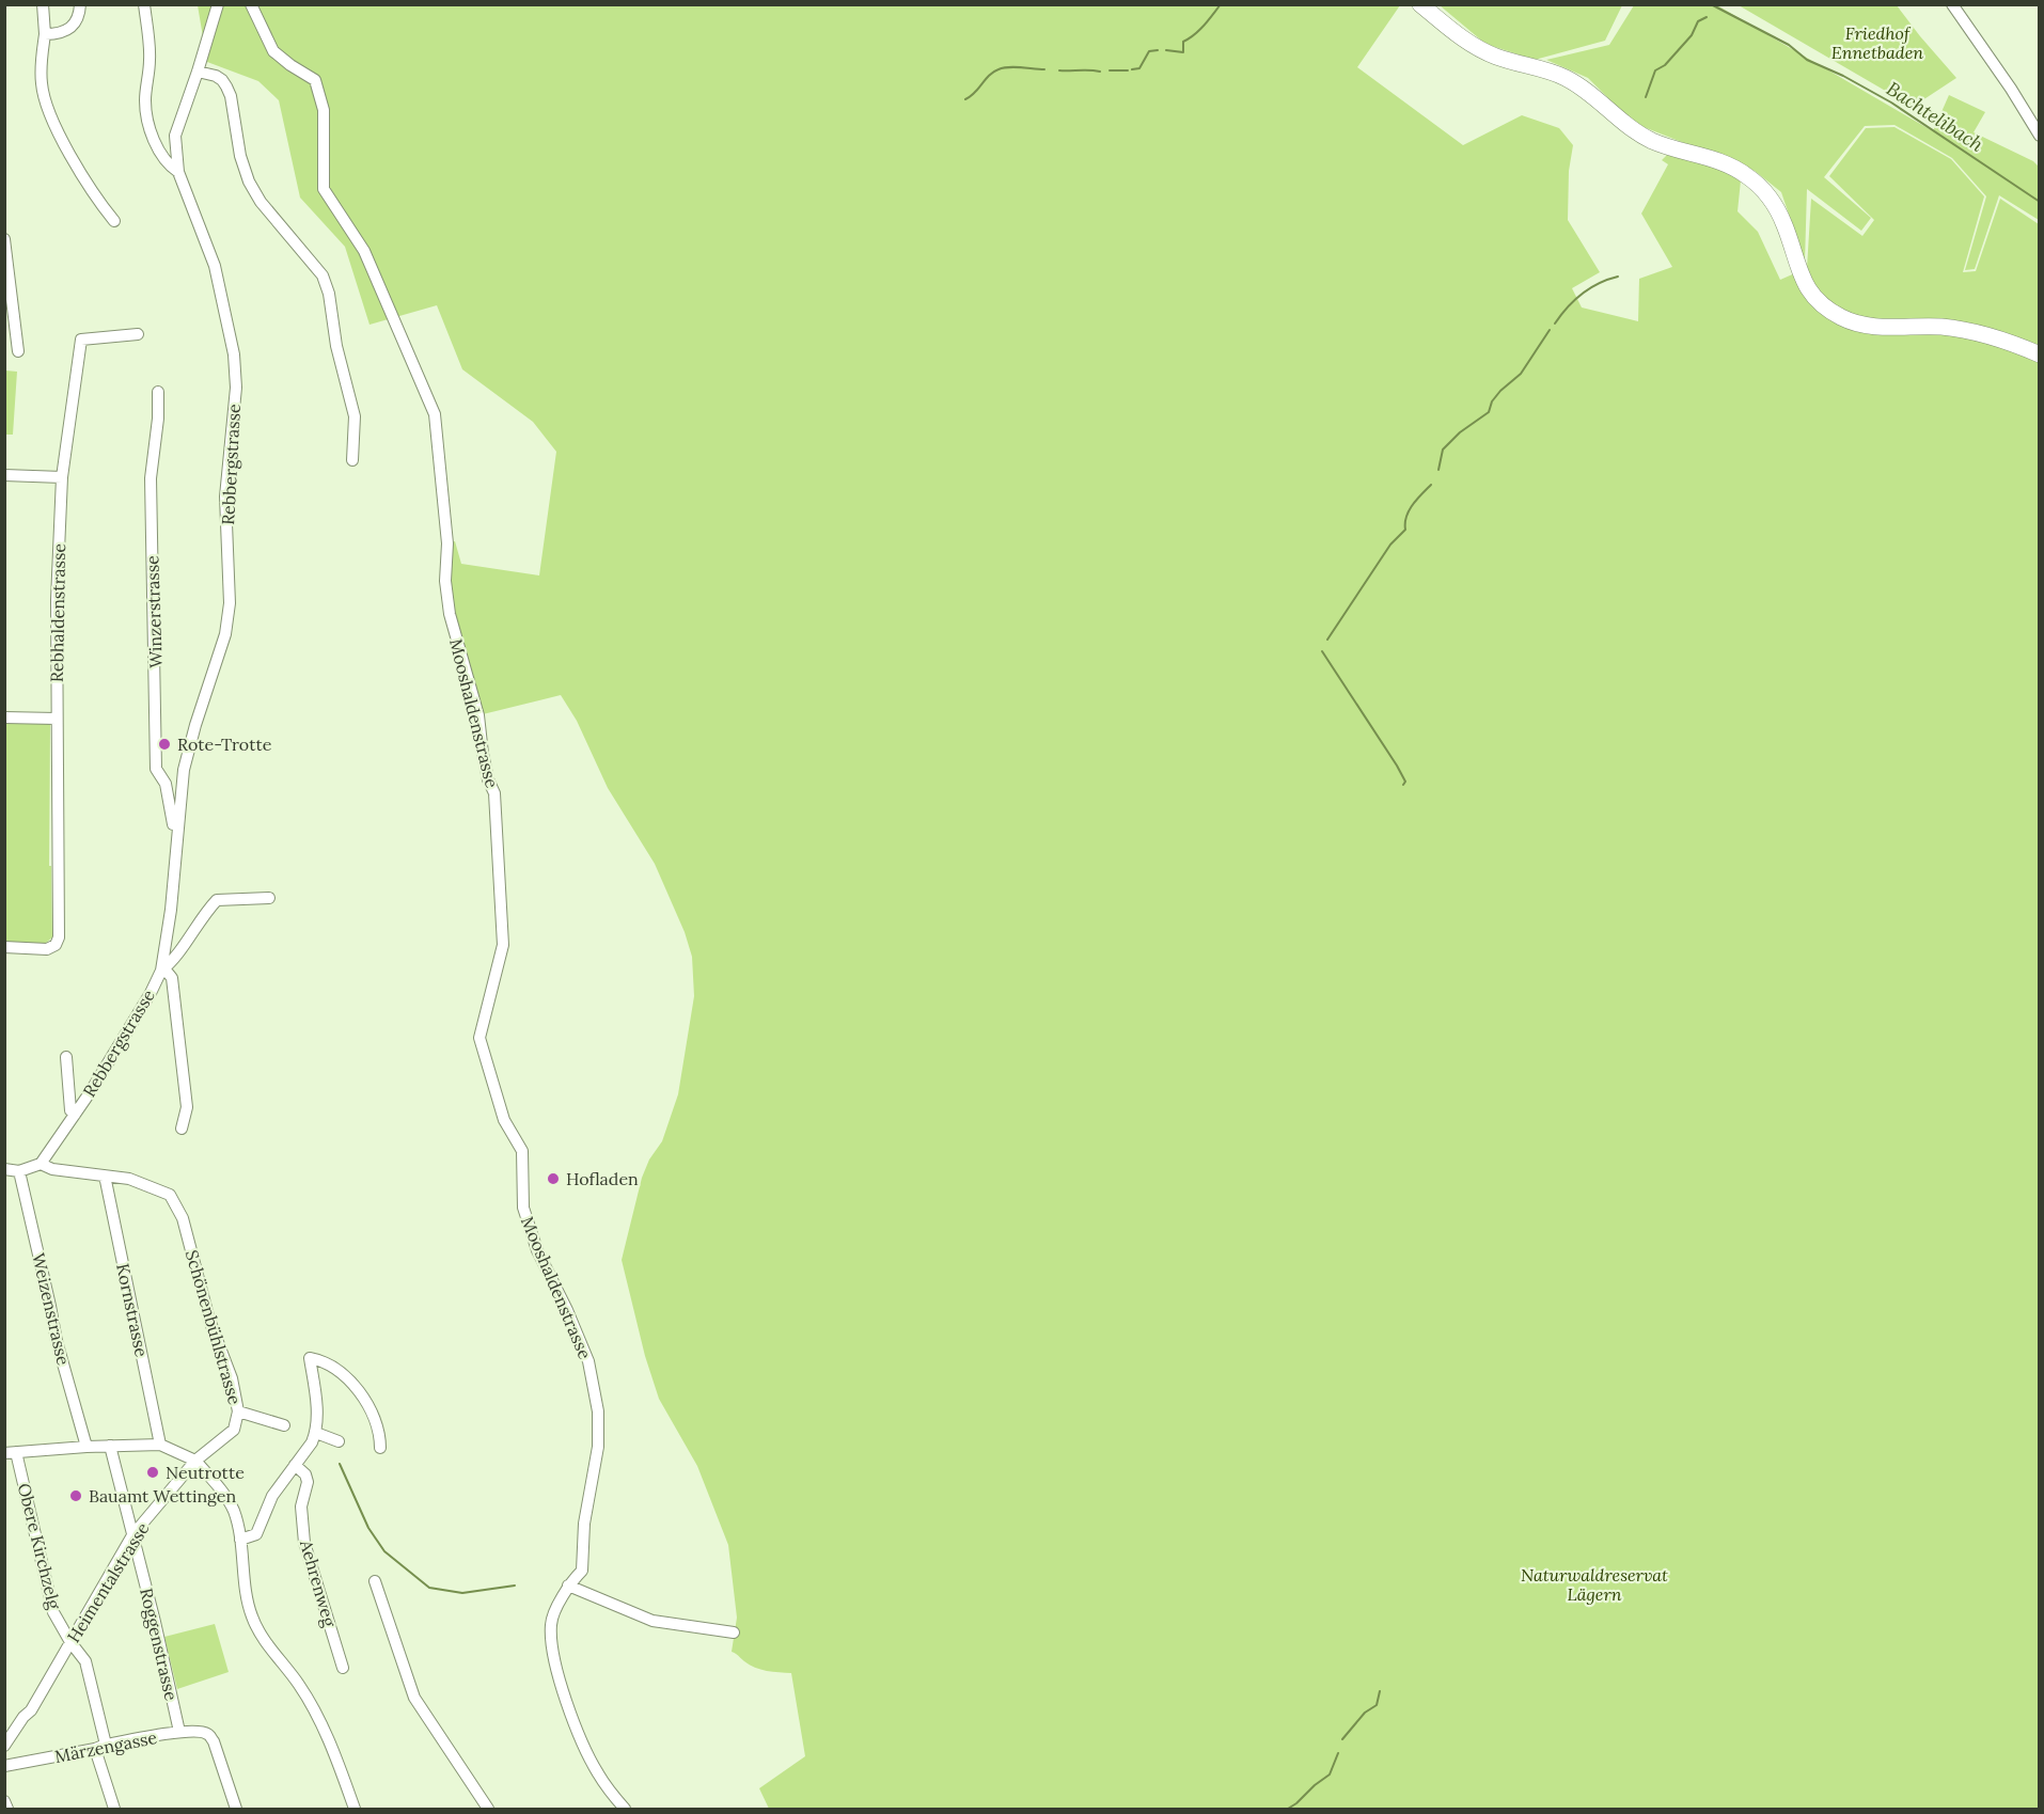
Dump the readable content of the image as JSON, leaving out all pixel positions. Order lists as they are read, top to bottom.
{
  "streets": {
    "street": [
      "Rebbergstrasse",
      "Winzerstrasse",
      "Rebhaldenstrasse",
      "Mooshaldenstrasse",
      "Weizenstrasse",
      "Kornstrasse",
      "Schönenbühlstrasse",
      "Obere Kirchzelg",
      "Heimentalstrasse",
      "Aehrenweg",
      "Roggenstrasse",
      "Märzengasse"
    ]
  },
  "crossings": [
    ["Rebbergstrasse", "Winzerstrasse"],
    ["Rebbergstrasse", "Schönenbühlstrasse"],
    ["Kornstrasse", "Schönenbühlstrasse"],
    ["Schönenbühlstrasse", "Heimentalstrasse"],
    ["Obere Kirchzelg", "Heimentalstrasse"],
    ["Obere Kirchzelg", "Märzengasse"],
    ["Heimentalstrasse", "Roggenstrasse"],
    ["Roggenstrasse", "Märzengasse"]
  ],
  "water": ["Bachtelibach"],
  "parks": ["Friedhof Ennetbaden", "Naturwaldreservat Lägern"],
  "places": [
    "Rote-Trotte",
    "Hofladen",
    "Neutrotte",
    "Bauamt Wettingen"
  ]
}
